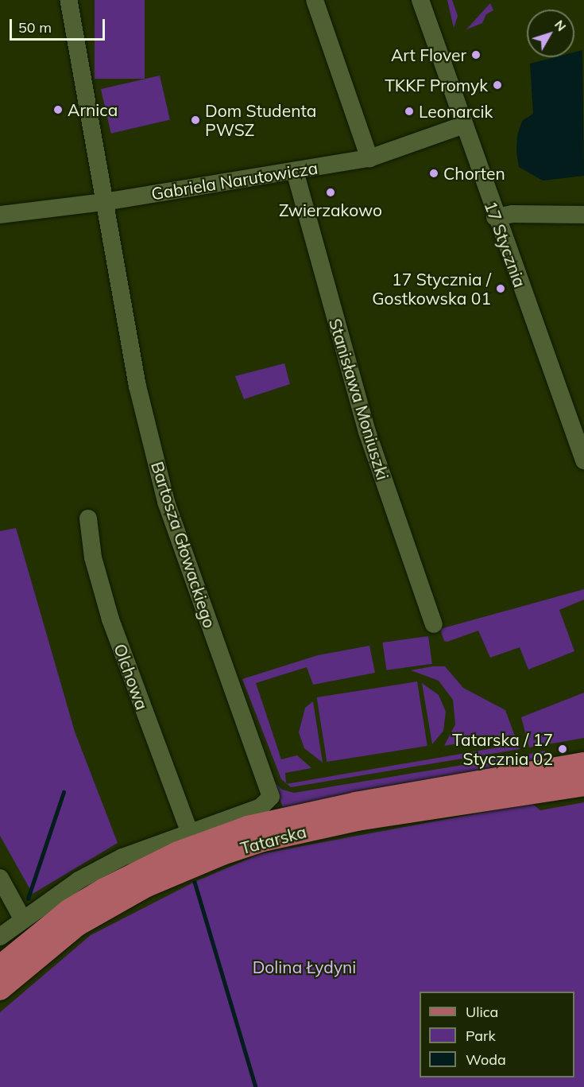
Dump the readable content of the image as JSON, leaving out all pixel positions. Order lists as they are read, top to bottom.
{
  "streets": {
    "main road": ["Tatarska"],
    "street": [
      "Gabriela Narutowicza",
      "17 Stycznia",
      "Stanisława Moniuszki",
      "Bartosza Głowackiego",
      "Olchowa"
    ]
  },
  "crossings": [
    ["Gabriela Narutowicza", "17 Stycznia"],
    ["Gabriela Narutowicza", "Stanisława Moniuszki"],
    ["Gabriela Narutowicza", "Bartosza Głowackiego"],
    ["Bartosza Głowackiego", "Tatarska"],
    ["Olchowa", "Tatarska"]
  ],
  "parks": ["Dolina Łydyni"],
  "places": [
    "Art Flover",
    "TKKF Promyk",
    "Arnica",
    "Leonarcik",
    "Dom Studenta PWSZ",
    "Chorten",
    "Zwierzakowo",
    "17 Stycznia / Gostkowska 01",
    "Tatarska / 17 Stycznia 02"
  ],
  "legend": ["Ulica", "Park", "Woda"],
  "scale_bar": "50 m",
  "north": "top right"
}
